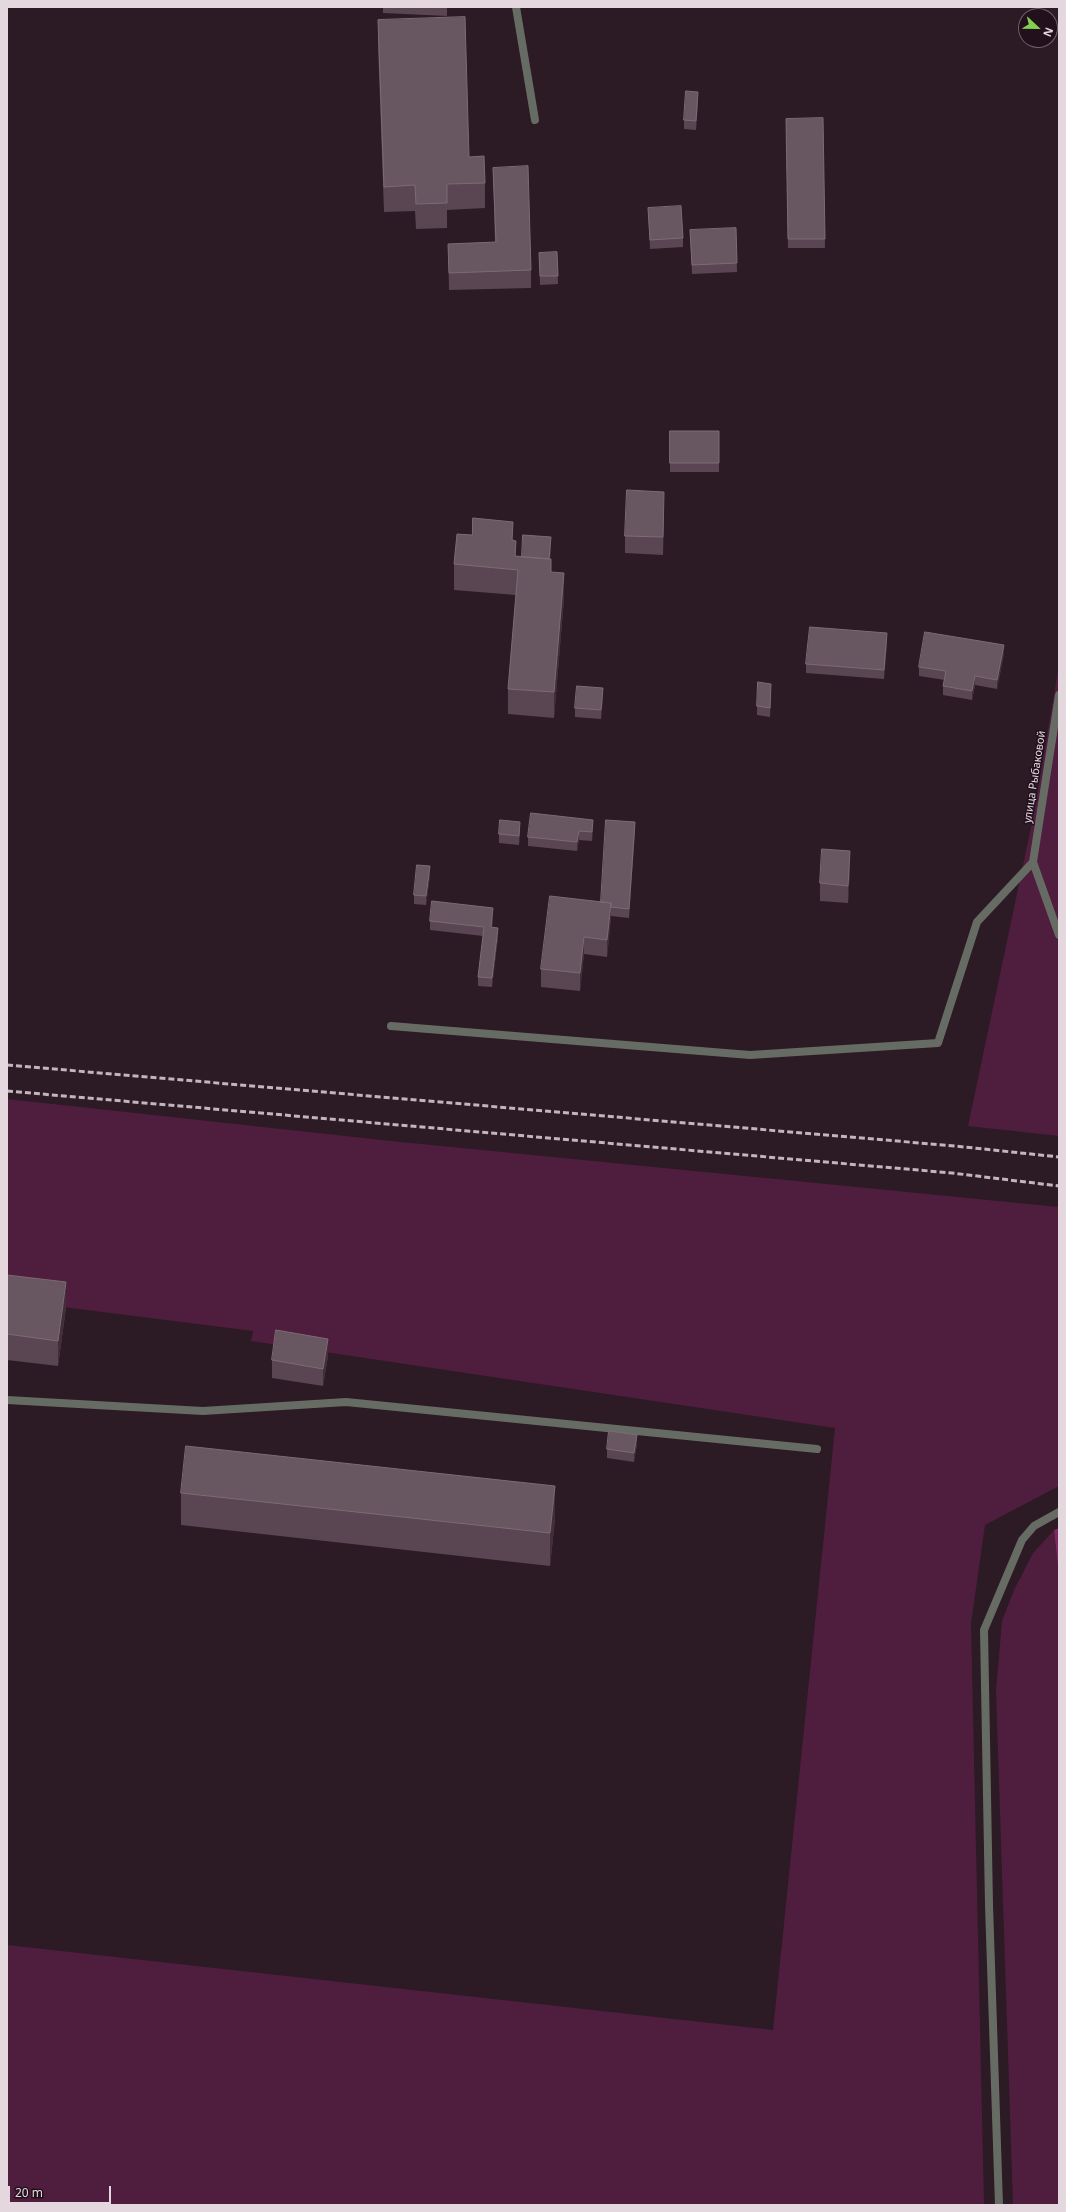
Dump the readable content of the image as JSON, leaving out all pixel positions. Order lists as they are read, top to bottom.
{
  "streets": {
    "street": ["улица Рыбаковой"]
  },
  "scale_bar": "20 m",
  "north": "right"
}
